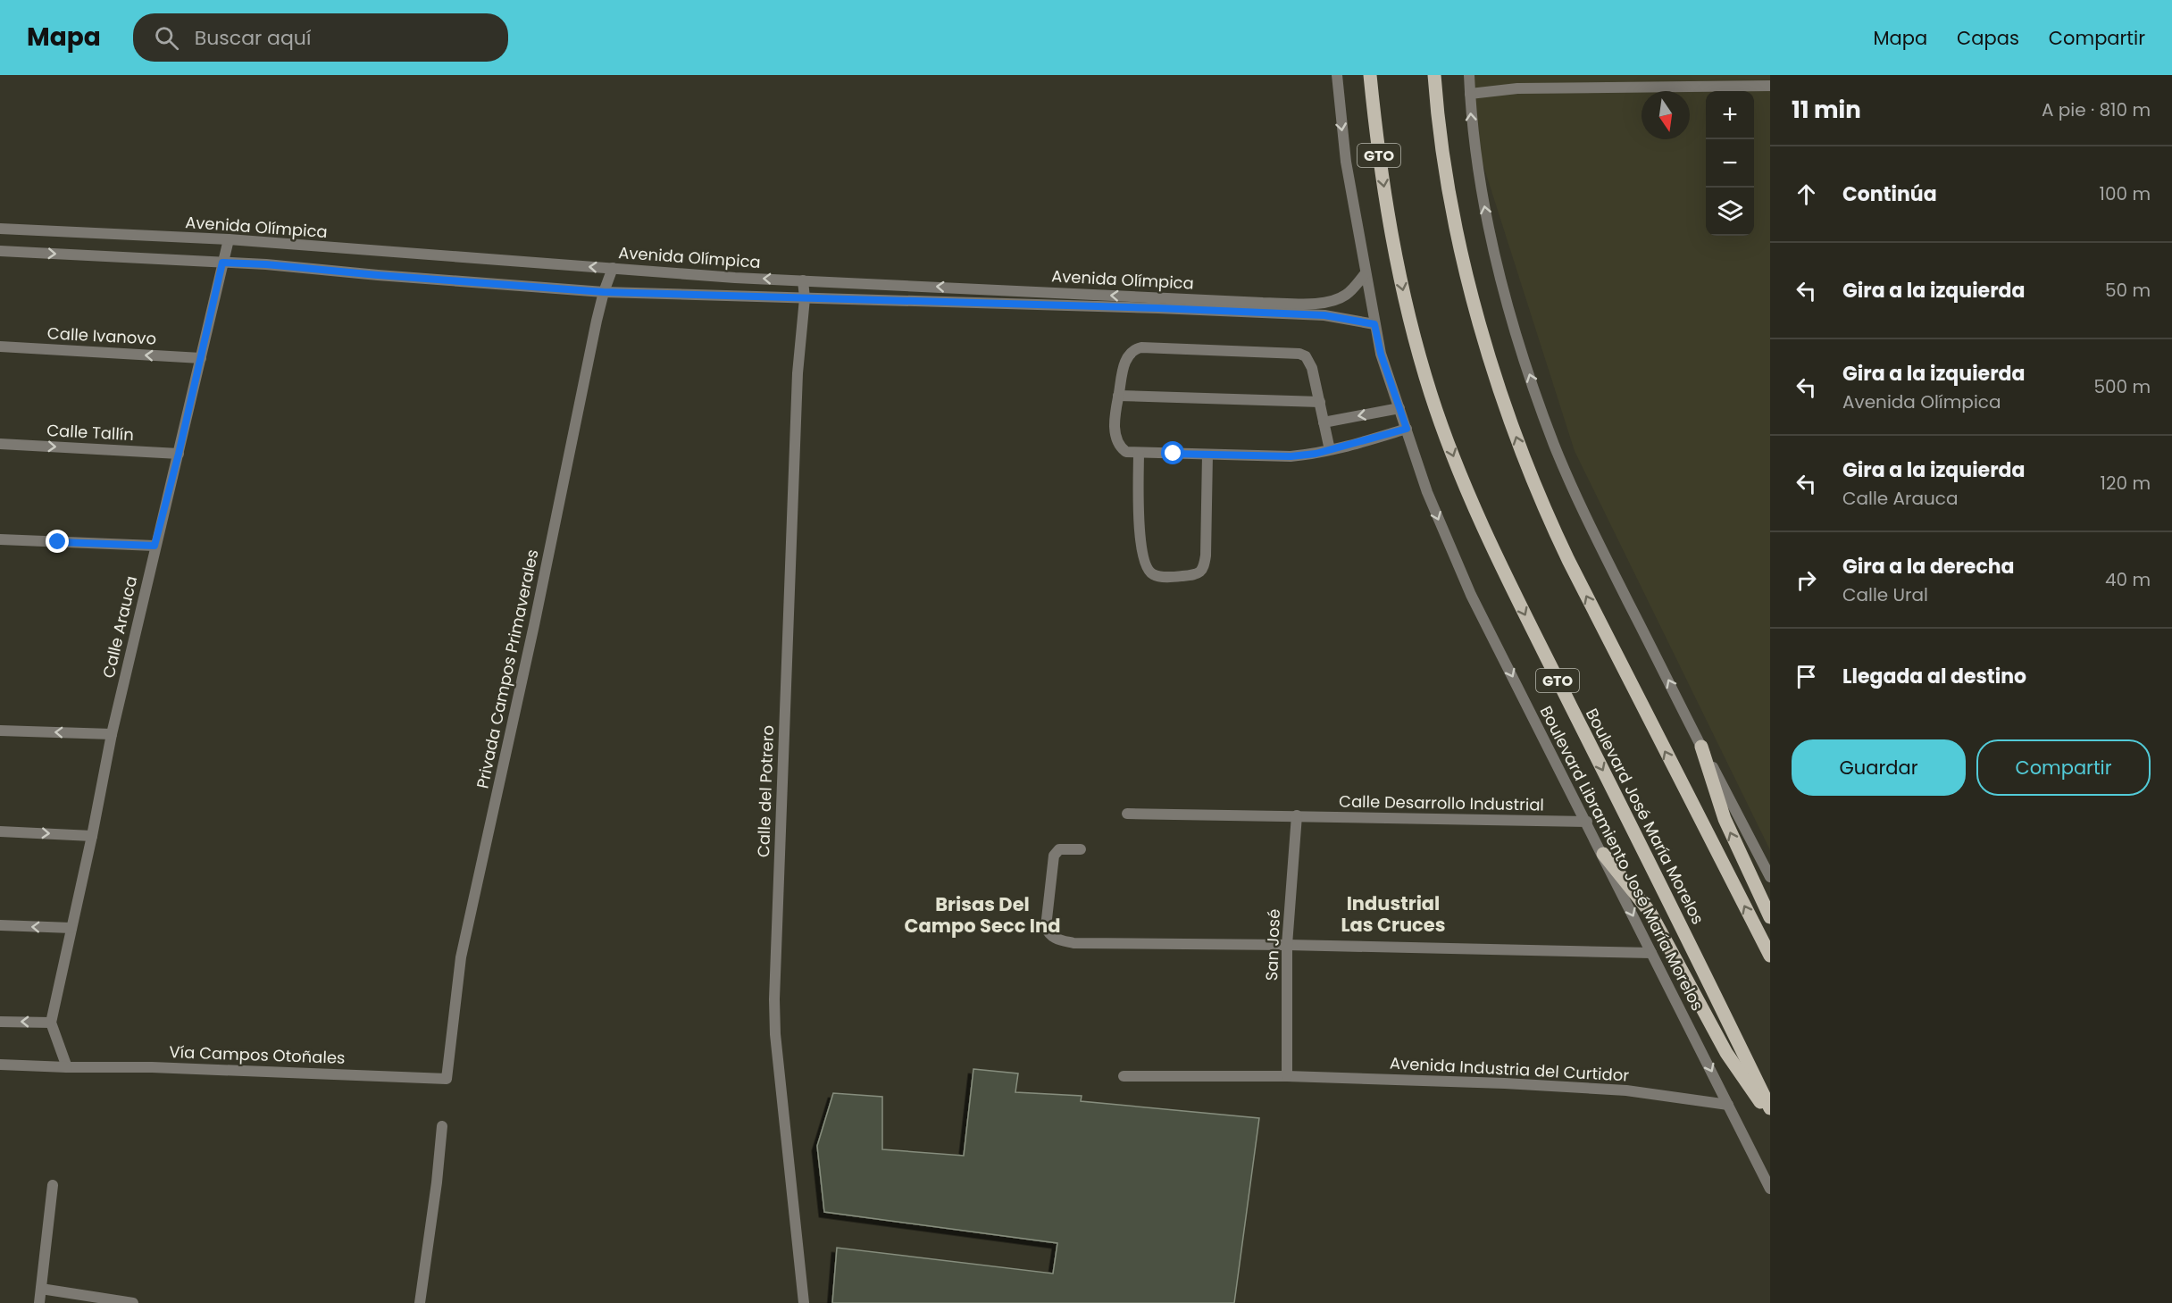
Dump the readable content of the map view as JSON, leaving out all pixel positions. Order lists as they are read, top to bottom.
{
  "streets": {
    "main road": ["GTO", "Boulevard José María Morelos"],
    "street": [
      "Avenida Olímpica",
      "Calle Ivanovo",
      "Calle Tallín",
      "Calle Arauca",
      "Privada Campos Primaverales",
      "Calle del Potrero",
      "Calle Desarrollo Industrial",
      "Boulevard Libramiento José María Morelos",
      "San José",
      "Vía Campos Otoñales",
      "Avenida Industria del Curtidor"
    ]
  },
  "crossings": [
    ["Avenida Olímpica", "Calle Arauca"],
    ["Avenida Olímpica", "Privada Campos Primaverales"],
    ["Avenida Olímpica", "Calle del Potrero"],
    ["Avenida Olímpica", "Boulevard Libramiento José María Morelos"],
    ["Calle Ivanovo", "Calle Arauca"],
    ["Calle Tallín", "Calle Arauca"],
    ["Privada Campos Primaverales", "Vía Campos Otoñales"],
    ["Calle Desarrollo Industrial", "Boulevard Libramiento José María Morelos"],
    ["Calle Desarrollo Industrial", "San José"],
    ["Boulevard Libramiento José María Morelos", "Avenida Industria del Curtidor"],
    ["San José", "Avenida Industria del Curtidor"]
  ],
  "one_way": ["Calle Ivanovo", "Boulevard Libramiento José María Morelos"],
  "districts": ["Industrial Las Cruces", "Brisas Del Campo Secc Ind"],
  "north": "bottom",
  "page": {
    "header": "Mapa",
    "search": "Buscar aquí",
    "nav": ["Mapa", "Capas", "Compartir"],
    "heading": ["11 min", "A pie · 810 m"],
    "map_buttons": ["+", "−"],
    "list": [
      ["Continúa", "100 m"],
      ["Gira a la izquierda", "50 m"],
      ["Gira a la izquierda", "Avenida Olímpica", "500 m"],
      ["Gira a la izquierda", "Calle Arauca", "120 m"],
      ["Gira a la derecha", "Calle Ural", "40 m"],
      "Llegada al destino"
    ],
    "buttons": ["Guardar", "Compartir"]
  }
}
